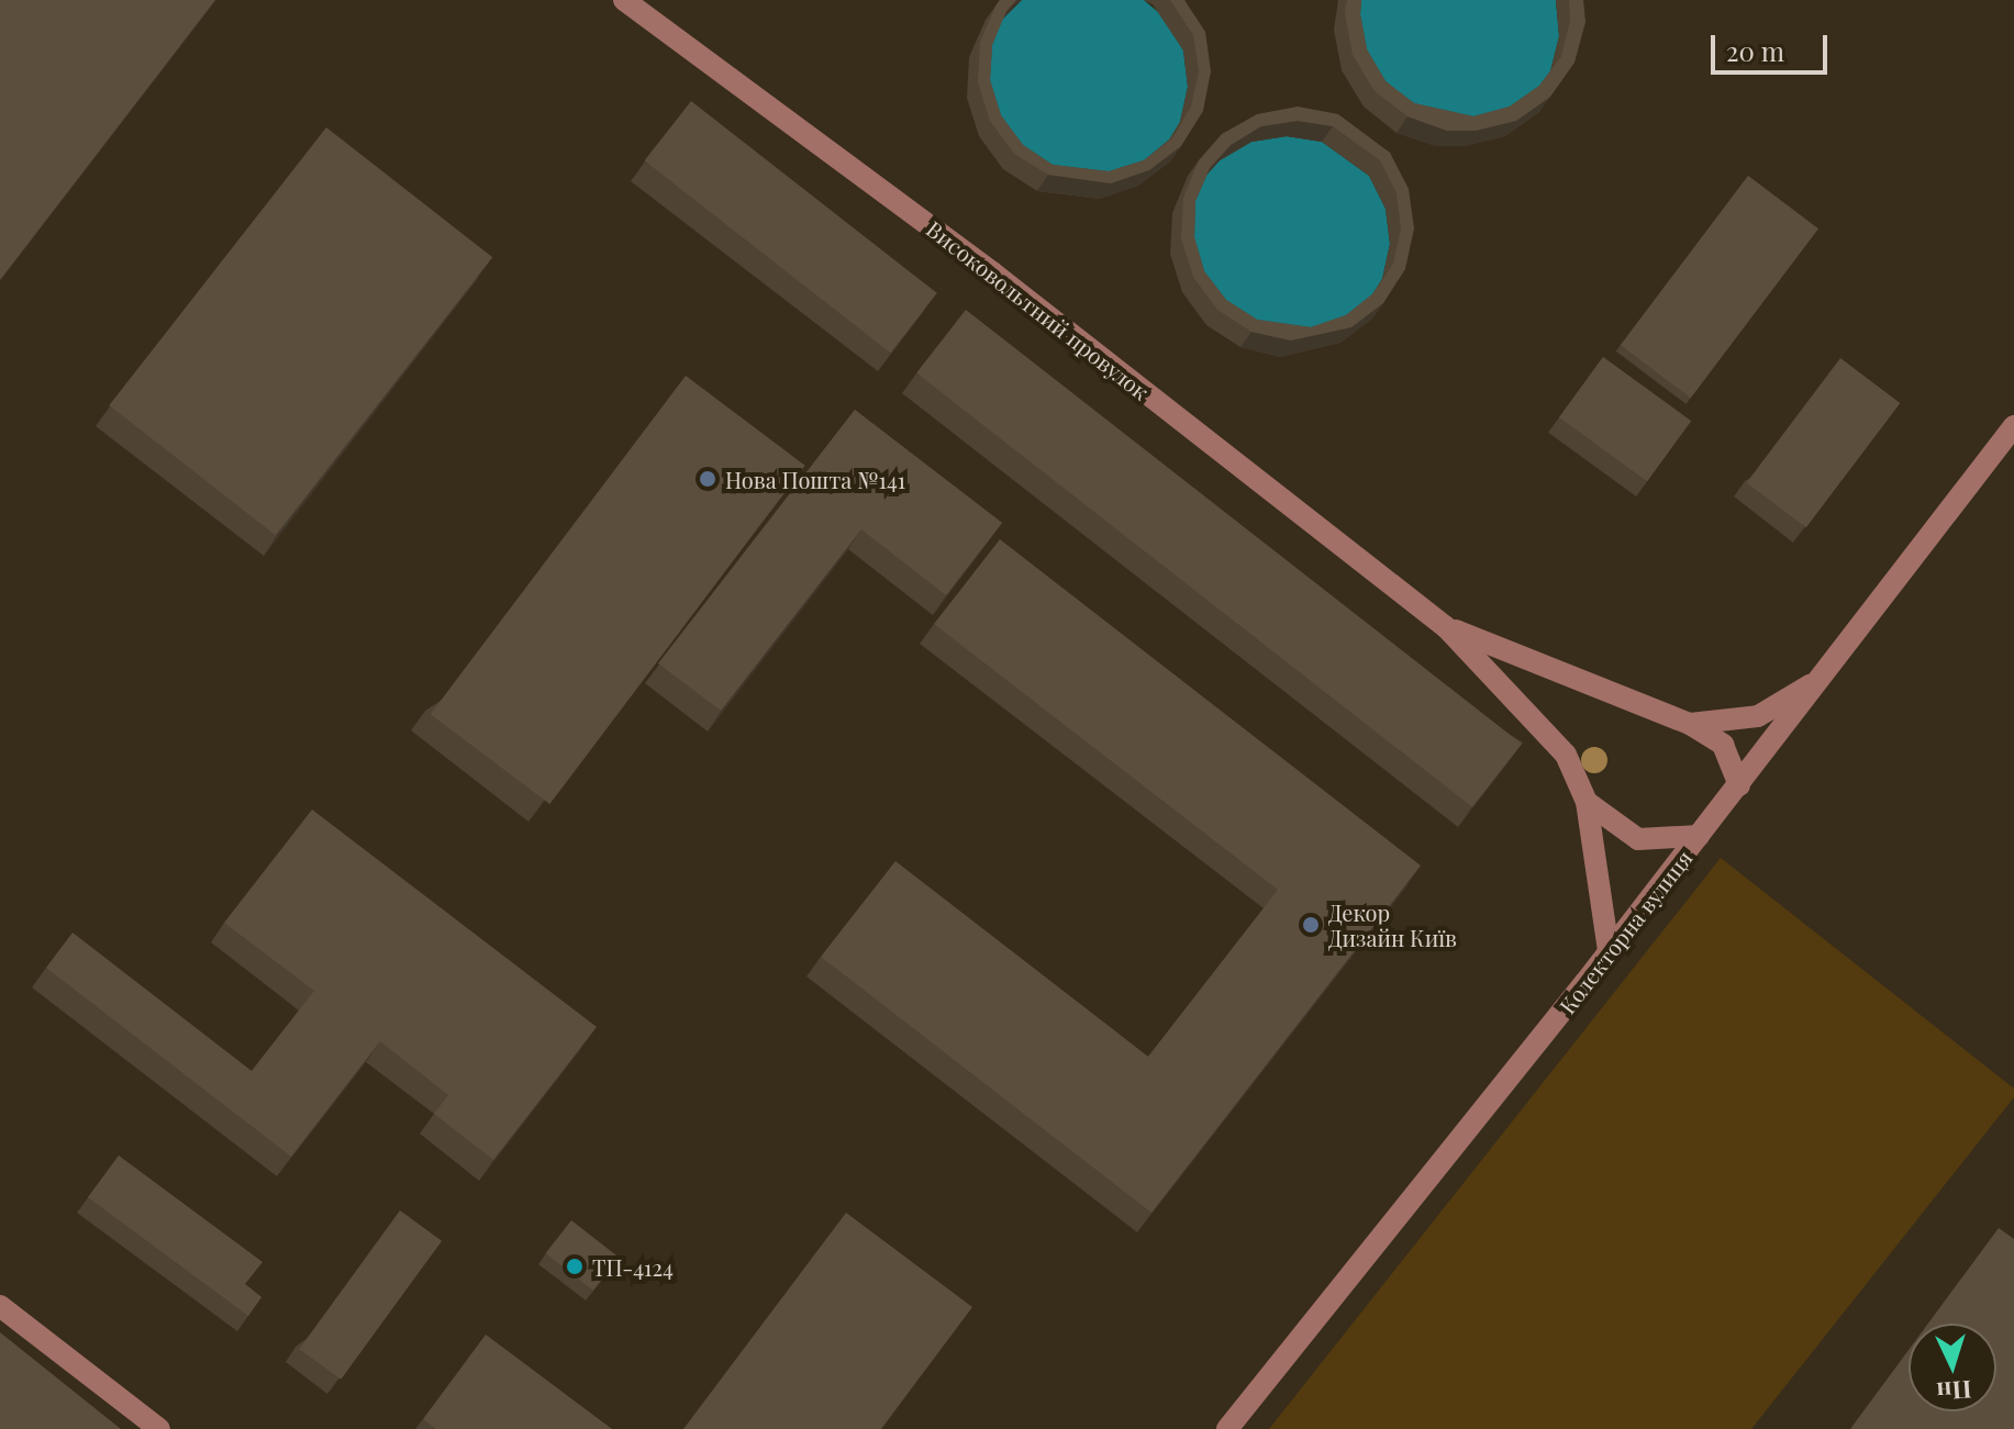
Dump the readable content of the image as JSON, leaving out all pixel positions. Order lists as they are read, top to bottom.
{
  "streets": {
    "street": ["Високовольтний провулок", "Колекторна вулиця"]
  },
  "crossings": [
    ["Високовольтний провулок", "Колекторна вулиця"]
  ],
  "places": ["Нова Пошта №141", "Декор Дизайн Київ", "ТП-4124"],
  "scale_bar": "20 m",
  "north": "bottom"
}
